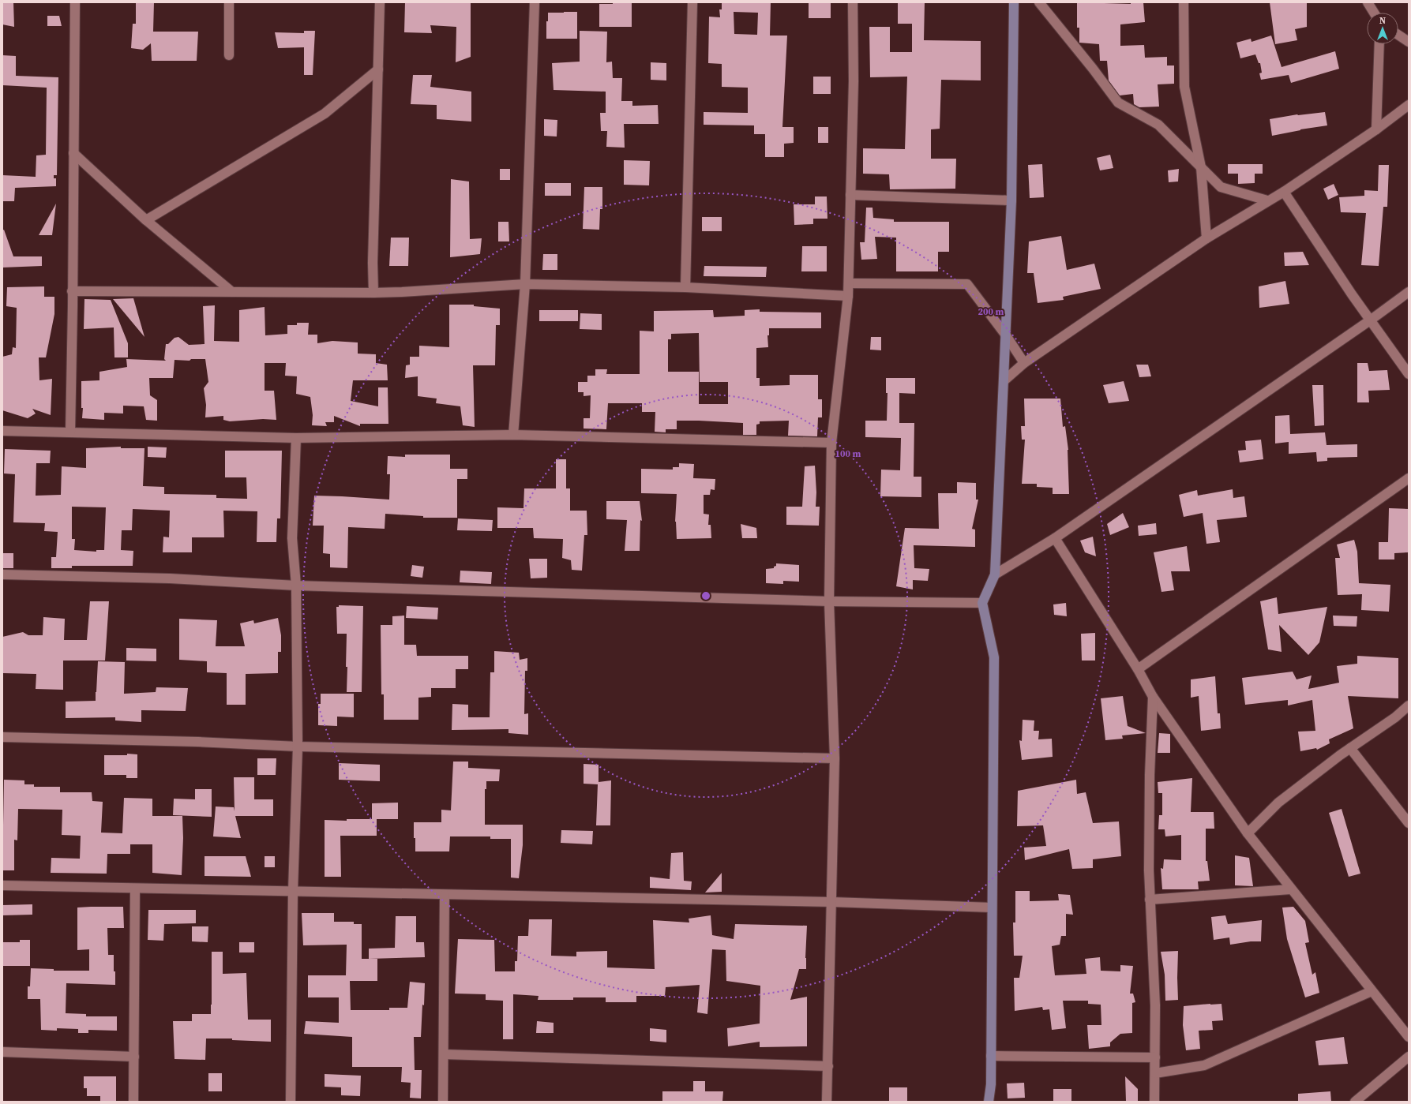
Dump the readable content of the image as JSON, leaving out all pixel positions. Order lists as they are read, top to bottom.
{
  "north": "top",
  "rings": ["200 m", "100 m"]
}
